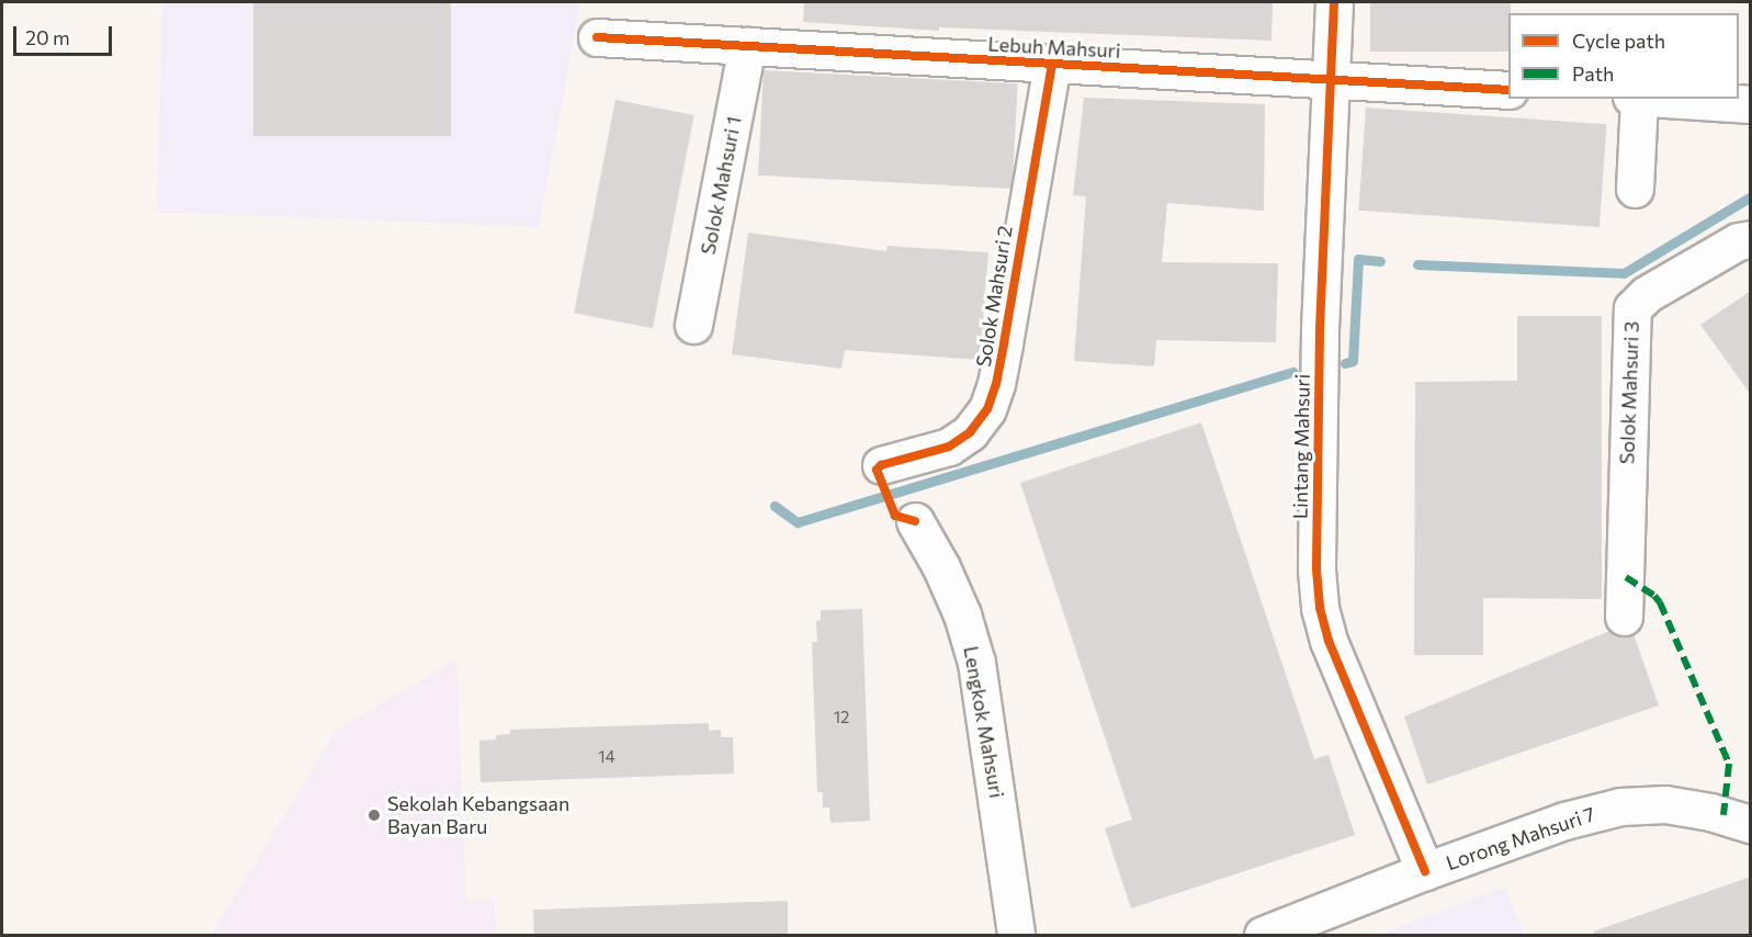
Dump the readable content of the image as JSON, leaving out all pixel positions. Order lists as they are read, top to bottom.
{
  "streets": {
    "street": [
      "Lebuh Mahsuri",
      "Solok Mahsuri 1",
      "Solok Mahsuri 2",
      "Solok Mahsuri 3",
      "Lintang Mahsuri",
      "Lengkok Mahsuri",
      "Lorong Mahsuri 7"
    ]
  },
  "crossings": [
    ["Lebuh Mahsuri", "Solok Mahsuri 1"],
    ["Lebuh Mahsuri", "Solok Mahsuri 2"],
    ["Lebuh Mahsuri", "Lintang Mahsuri"],
    ["Lintang Mahsuri", "Lorong Mahsuri 7"]
  ],
  "places": ["Sekolah Kebangsaan Bayan Baru"],
  "house_numbers": ["12", "14"],
  "legend": ["Cycle path", "Path"],
  "scale_bar": "20 m"
}
